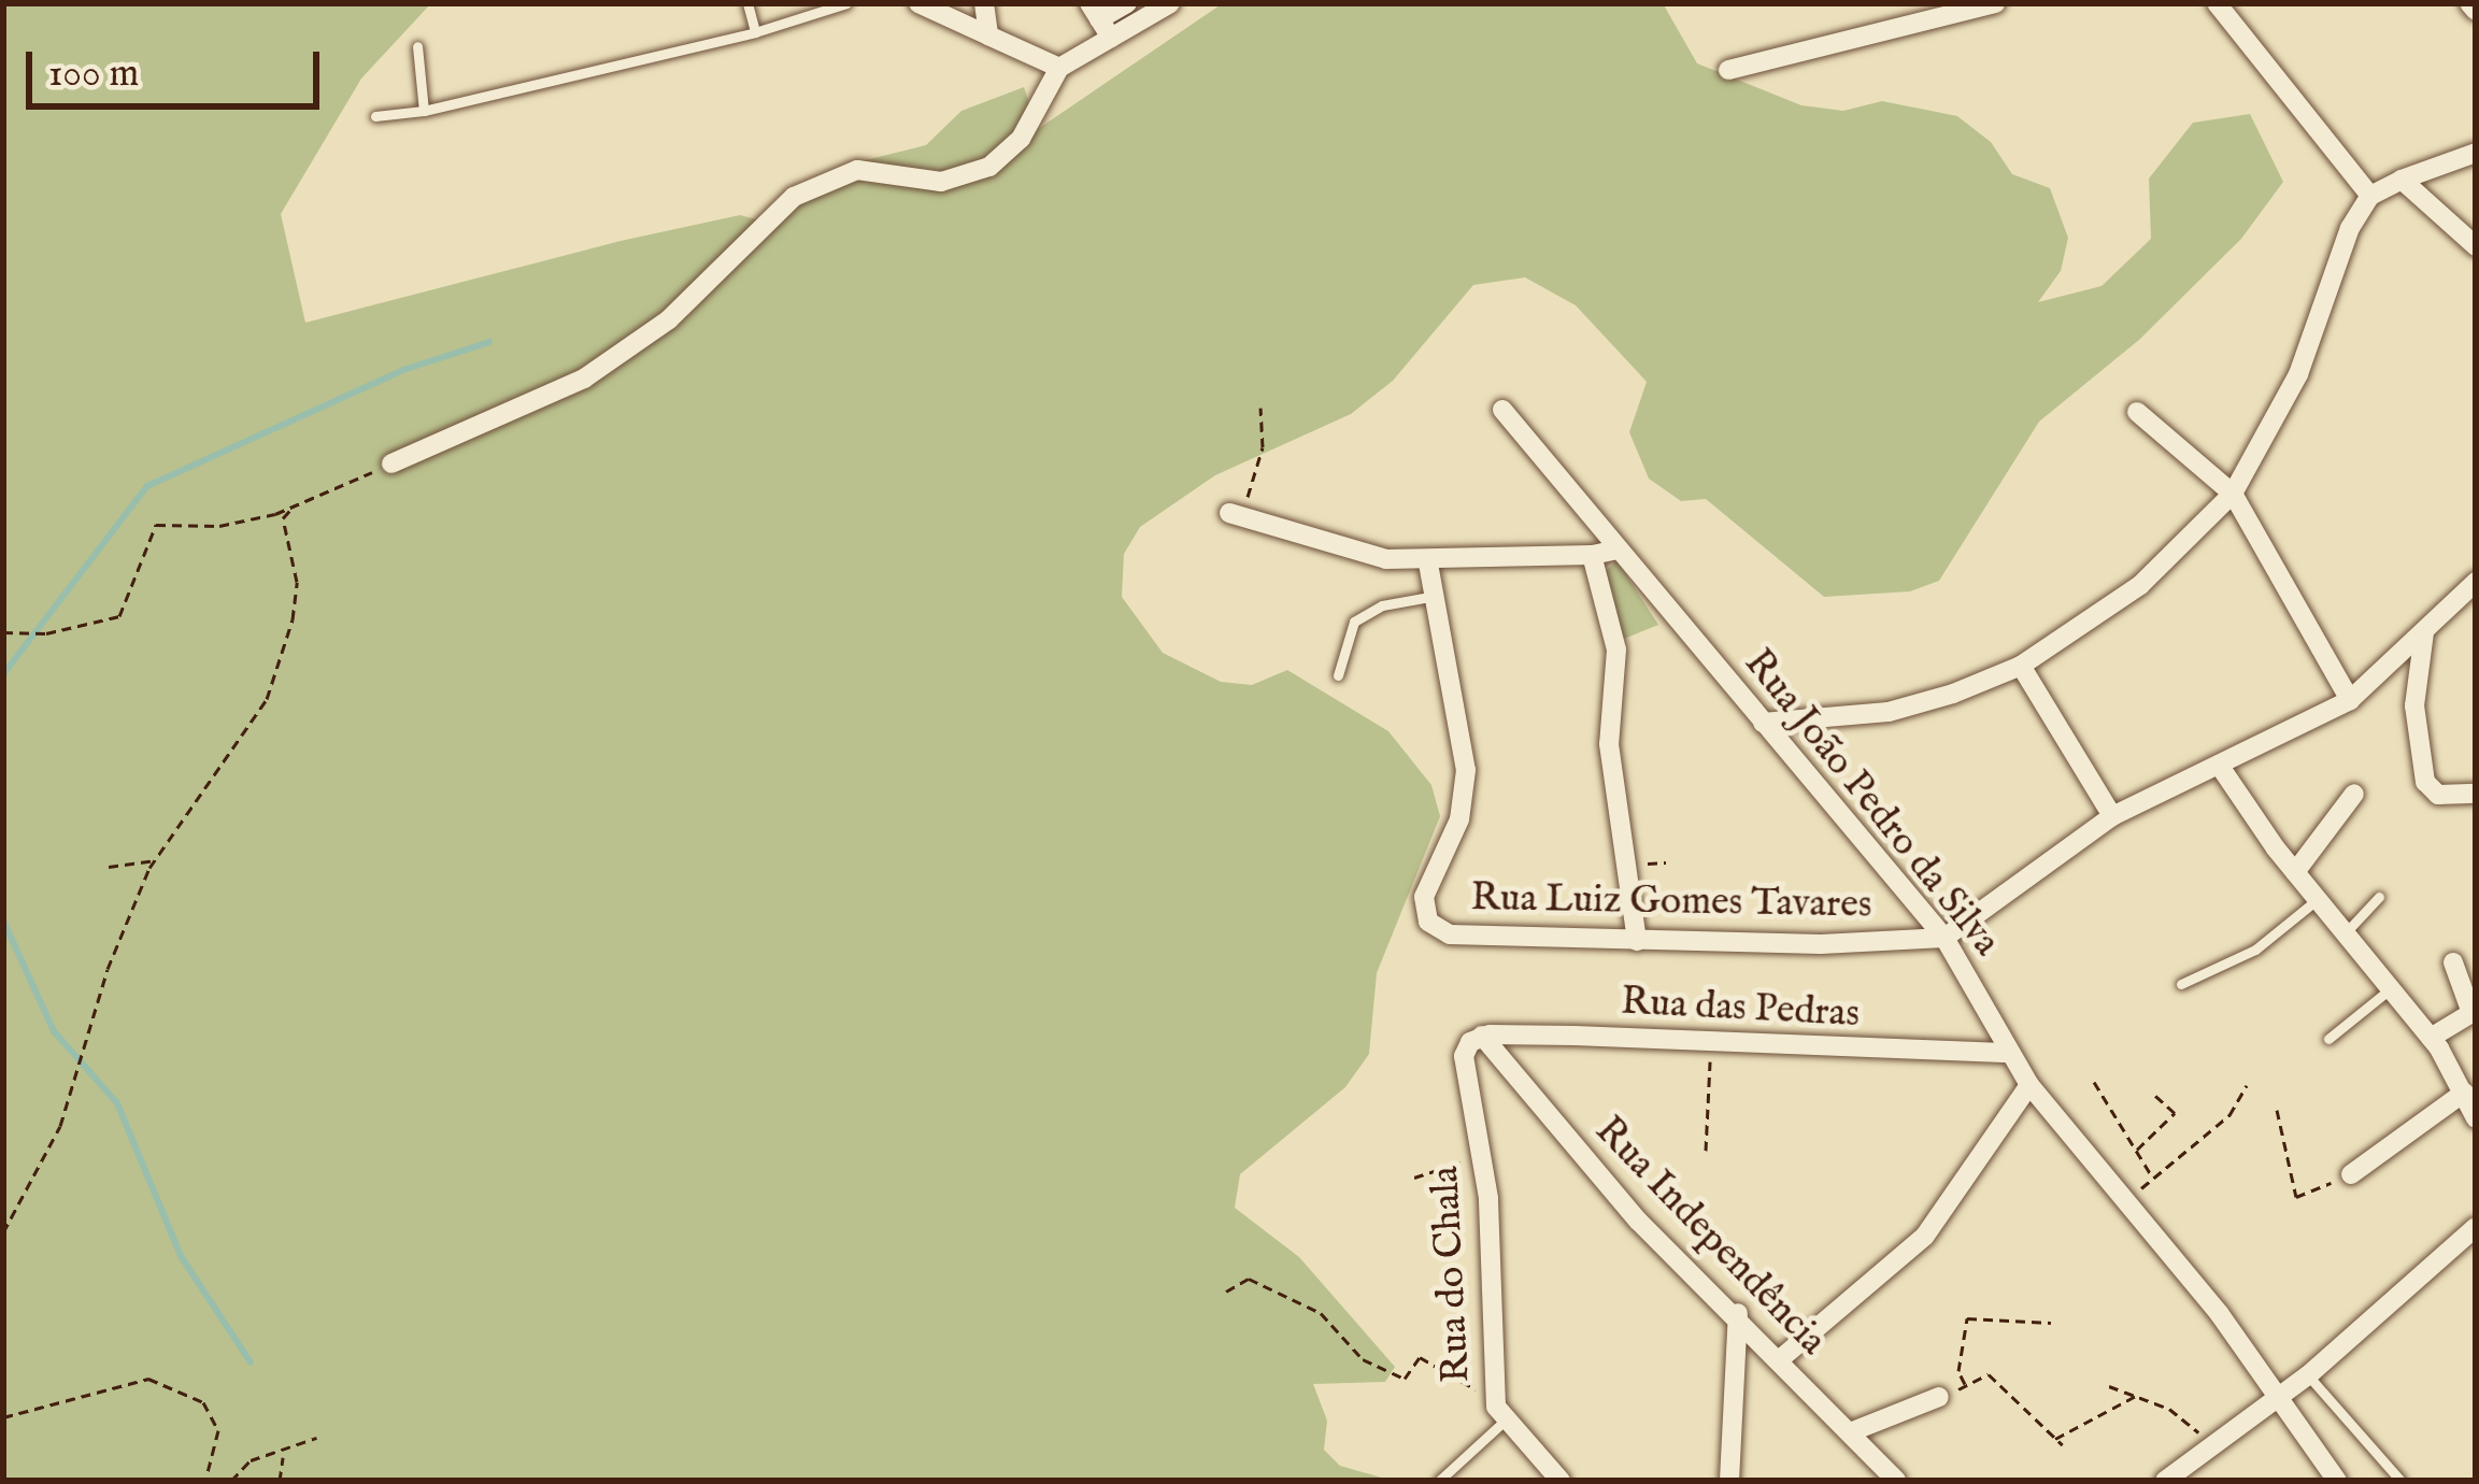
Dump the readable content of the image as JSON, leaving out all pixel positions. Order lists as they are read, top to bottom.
{
  "streets": {
    "street": [
      "Rua João Pedro da Silva",
      "Rua Luiz Gomes Tavares",
      "Rua das Pedras",
      "Rua Independência",
      "Rua do Chala"
    ]
  },
  "crossings": [
    ["Rua João Pedro da Silva", "Rua Luiz Gomes Tavares"],
    ["Rua João Pedro da Silva", "Rua das Pedras"],
    ["Rua das Pedras", "Rua Independência"],
    ["Rua das Pedras", "Rua do Chala"],
    ["Rua Independência", "Rua do Chala"]
  ],
  "scale_bar": "100 m"
}
